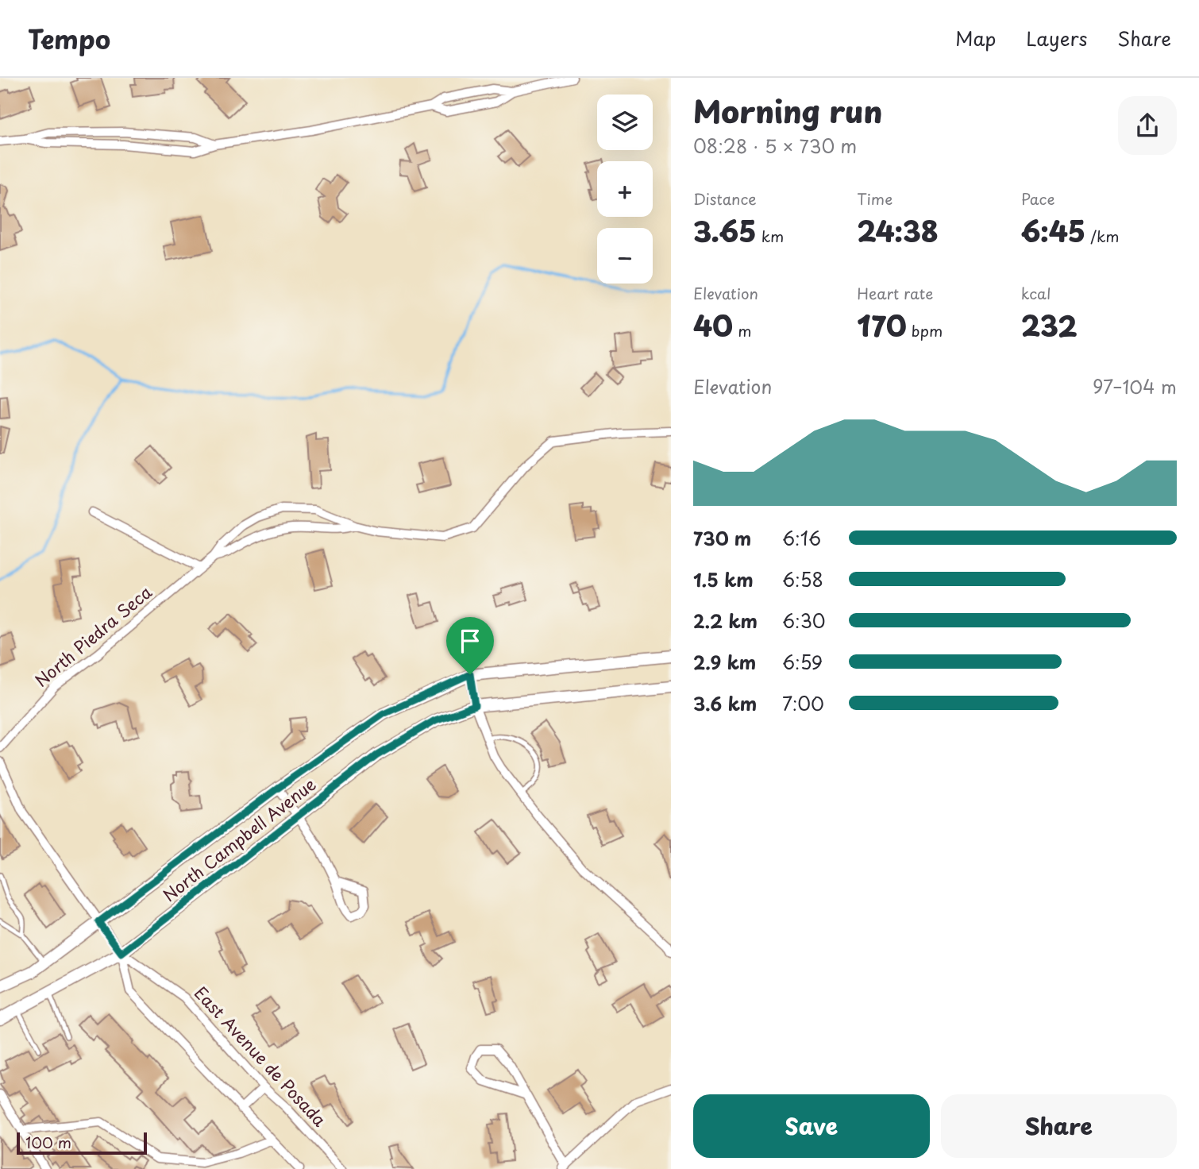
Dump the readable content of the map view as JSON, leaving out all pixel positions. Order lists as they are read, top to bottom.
{
  "streets": {
    "main road": ["North Campbell Avenue"],
    "street": ["North Piedra Seca", "East Avenue de Posada"]
  },
  "crossings": [
    ["North Campbell Avenue", "East Avenue de Posada"]
  ],
  "scale_bar": "100 m",
  "page": {
    "header": "Tempo",
    "nav": ["Map", "Layers", "Share"],
    "heading": ["Morning run", "08:28 · 5 × 730 m"],
    "map_buttons": ["+", "−"],
    "stats": [
      ["Distance", "3.65 km"],
      ["Time", "24:38"],
      ["Pace", "6:45 /km"],
      ["Elevation", "40 m"],
      ["Heart rate", "170 bpm"],
      ["kcal", "232"]
    ],
    "chart": ["Elevation", "97–104 m"],
    "list": [
      {
        "name": "730 m",
        "note": "6:16"
      },
      {
        "name": "1.5 km",
        "note": "6:58"
      },
      {
        "name": "2.2 km",
        "note": "6:30"
      },
      {
        "name": "2.9 km",
        "note": "6:59"
      },
      {
        "name": "3.6 km",
        "note": "7:00"
      }
    ],
    "buttons": ["Save", "Share"],
    "scale": "100 m"
  }
}
